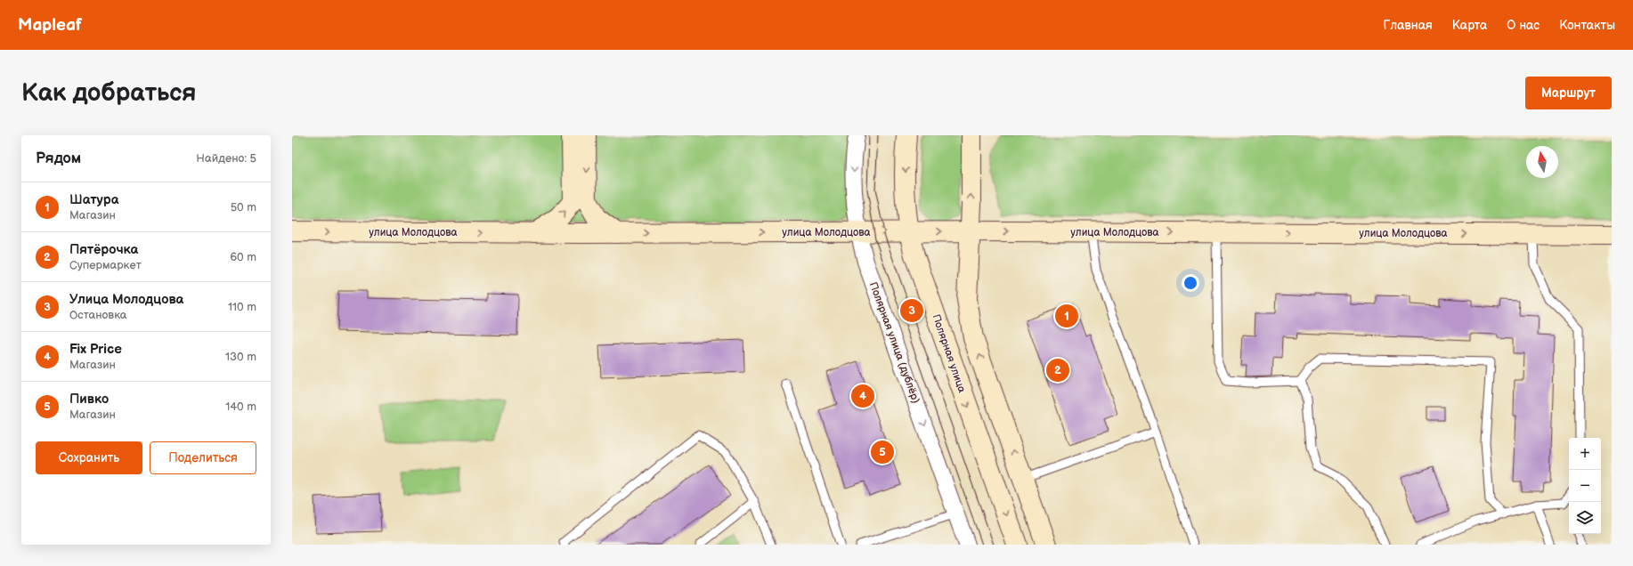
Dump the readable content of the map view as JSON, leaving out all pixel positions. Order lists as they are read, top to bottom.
{
  "streets": {
    "street": ["улица Молодцова", "Полярная улица (дублёр)", "Полярная улица"]
  },
  "crossings": [
    ["улица Молодцова", "Полярная улица (дублёр)"],
    ["улица Молодцова", "Полярная улица"]
  ],
  "one_way": ["улица Молодцова"],
  "north": "top",
  "page": {
    "header": "Mapleaf",
    "nav": [
      "Главная",
      "Карта",
      "О нас",
      "Контакты"
    ],
    "buttons": [
      "Маршрут",
      ["Сохранить", "Поделиться"]
    ],
    "title": "Как добраться",
    "heading": ["Рядом", "Найдено: 5"],
    "list": [
      {
        "mark": "1",
        "name": "Шатура",
        "note": "Магазин",
        "value": "50 m"
      },
      {
        "mark": "2",
        "name": "Пятёрочка",
        "note": "Супермаркет",
        "value": "60 m"
      },
      {
        "mark": "3",
        "name": "Улица Молодцова",
        "note": "Остановка",
        "value": "110 m"
      },
      {
        "mark": "4",
        "name": "Fix Price",
        "note": "Магазин",
        "value": "130 m"
      },
      {
        "mark": "5",
        "name": "Пивко",
        "note": "Магазин",
        "value": "140 m"
      }
    ],
    "pins": [
      "3",
      "1",
      "2",
      "4",
      "5"
    ],
    "map_buttons": ["+", "−"]
  }
}
